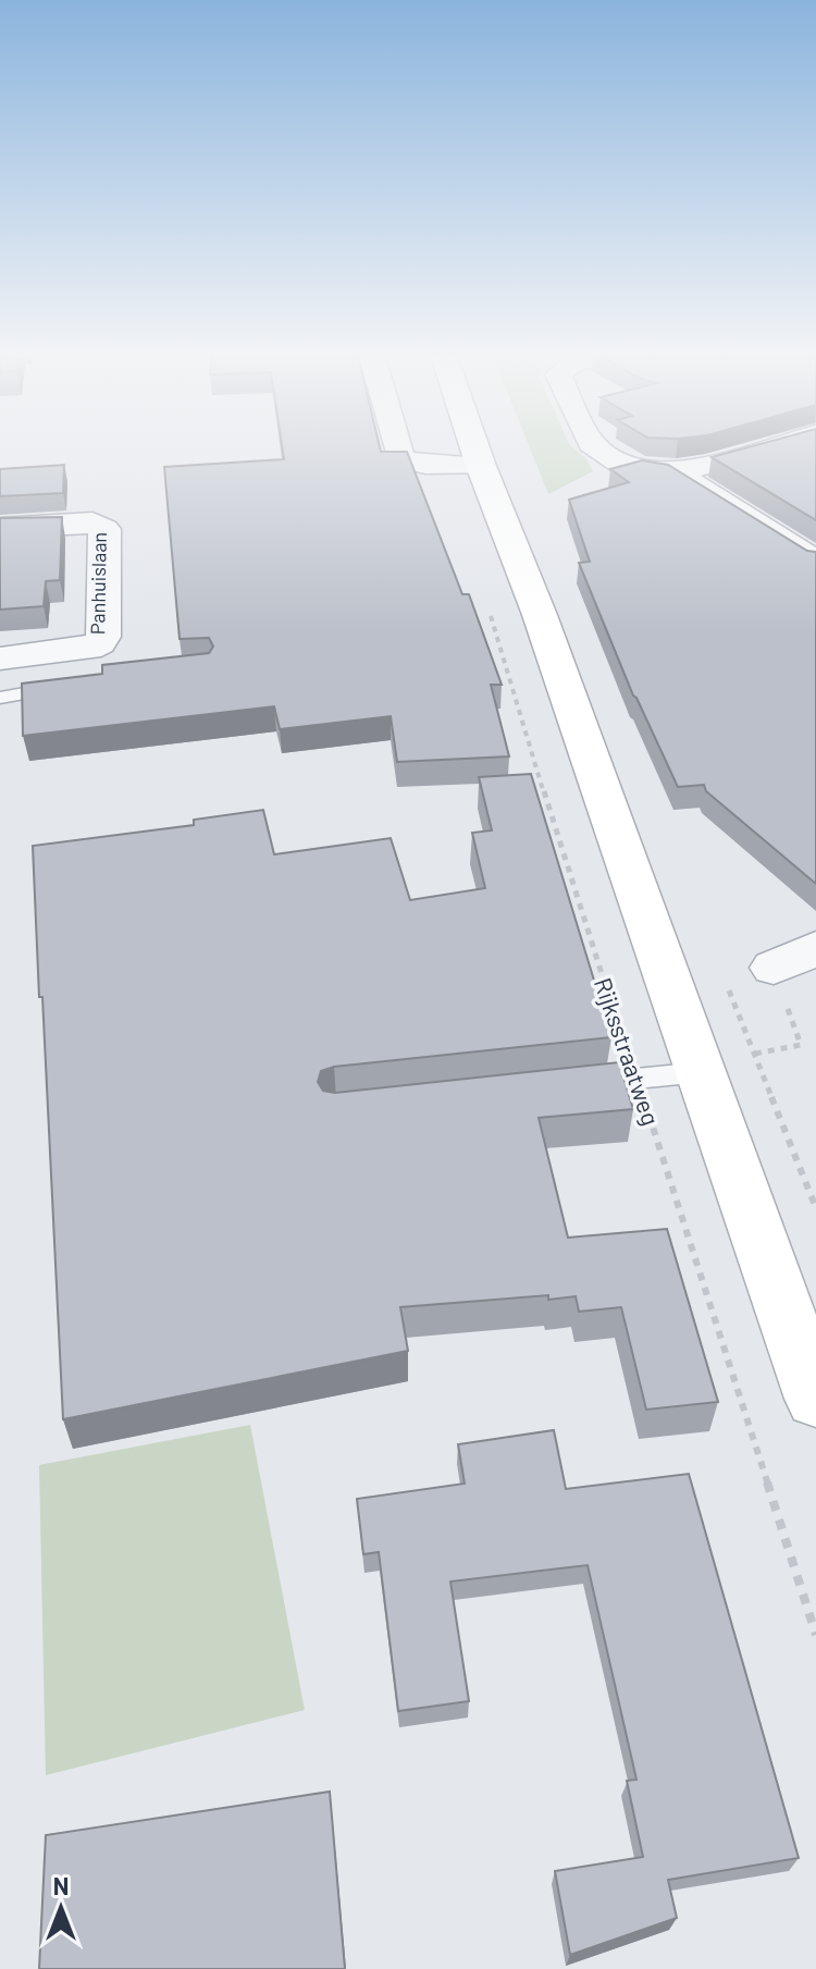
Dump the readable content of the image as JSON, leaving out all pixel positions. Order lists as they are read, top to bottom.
{
  "streets": {
    "street": ["Panhuislaan"],
    "path": ["Rijksstraatweg"]
  },
  "north": "top"
}
